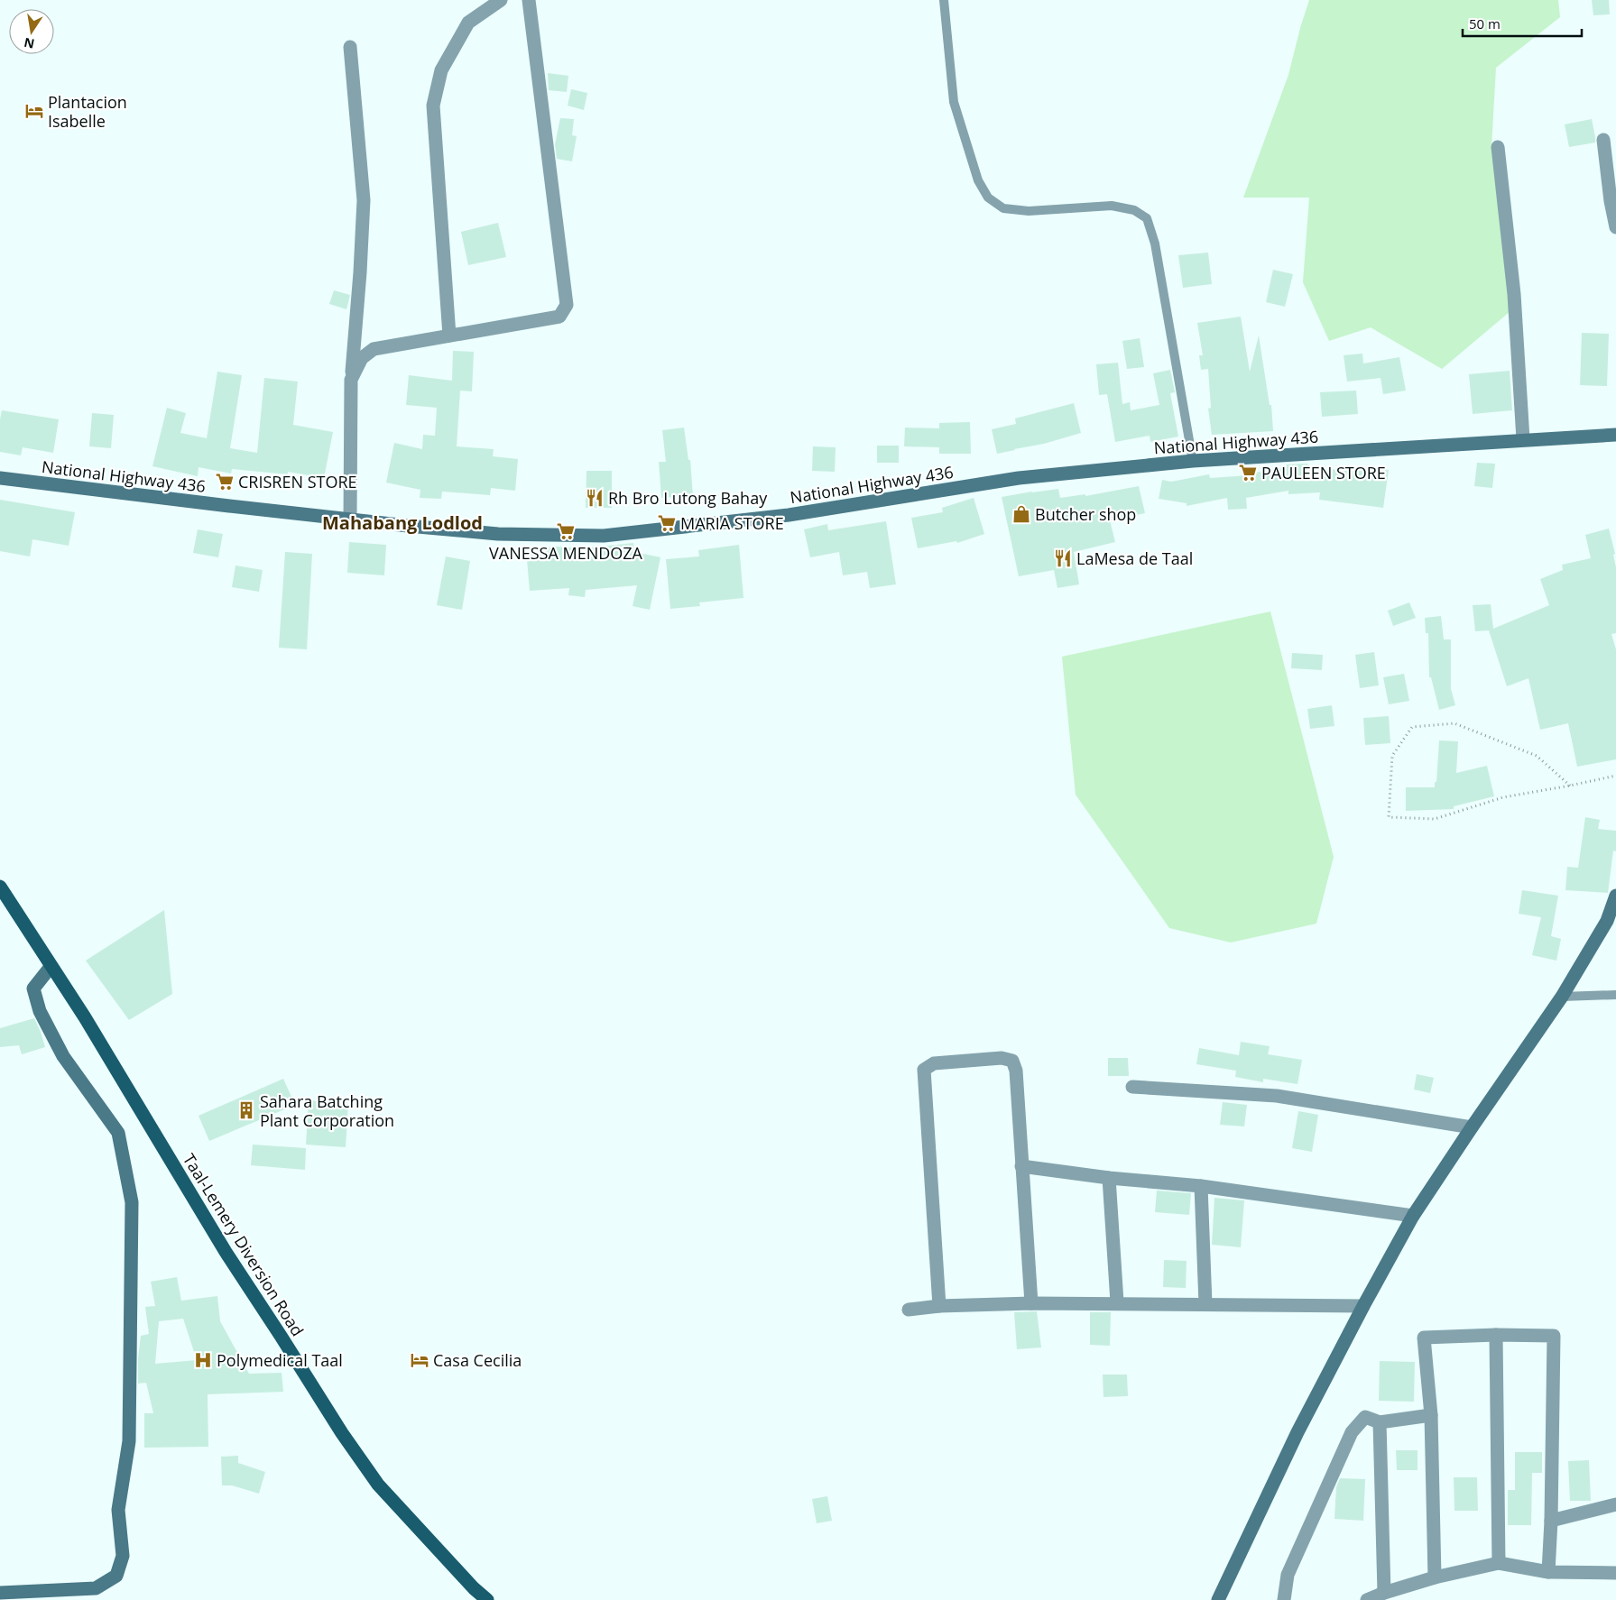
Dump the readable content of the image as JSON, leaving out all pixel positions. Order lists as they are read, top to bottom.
{
  "streets": {
    "main road": ["National Highway 436", "Taal-Lemery Diversion Road"]
  },
  "districts": ["Mahabang Lodlod"],
  "places": {
    "hotel": ["Plantacion Isabelle", "Casa Cecilia"],
    "supermarket": [
      "PAULEEN STORE",
      "CRISREN STORE",
      "MARIA STORE",
      "VANESSA MENDOZA"
    ],
    "restaurant": ["Rh Bro Lutong Bahay", "LaMesa de Taal"],
    "shop": ["Butcher shop"],
    "building": ["Sahara Batching Plant Corporation"],
    "hospital": ["Polymedical Taal"]
  },
  "scale_bar": "50 m",
  "north": "bottom"
}
